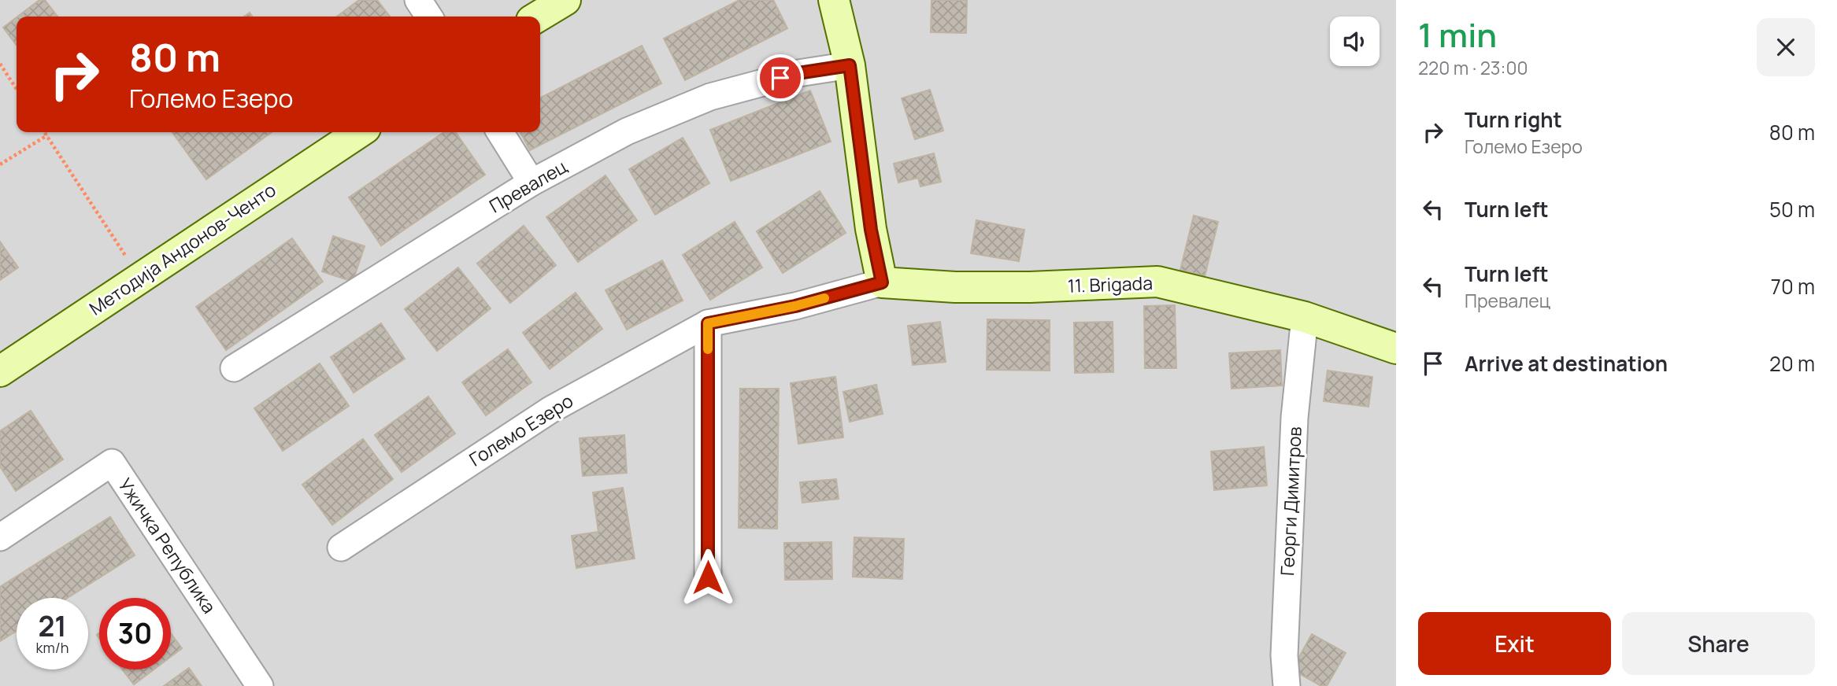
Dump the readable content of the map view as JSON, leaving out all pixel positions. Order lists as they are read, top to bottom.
{
  "streets": {
    "street": [
      "Превалец",
      "Методија Андонов-Ченто",
      "11. Brigada",
      "Големо Езеро",
      "Георги Димитров",
      "Ужичка Република"
    ]
  },
  "crossings": [
    ["11. Brigada", "Големо Езеро"],
    ["11. Brigada", "Георги Димитров"]
  ],
  "page": {
    "heading": ["1 min", "220 m · 23:00"],
    "turn": ["80 m", "Големо Езеро"],
    "list": [
      {
        "name": "Turn right",
        "note": "Големо Езеро",
        "value": "80 m"
      },
      {
        "name": "Turn left",
        "value": "50 m"
      },
      {
        "name": "Turn left",
        "note": "Превалец",
        "value": "70 m"
      },
      {
        "name": "Arrive at destination",
        "value": "20 m"
      }
    ],
    "speed": "21 km/h",
    "limit": "30",
    "buttons": ["Exit", "Share"]
  }
}
